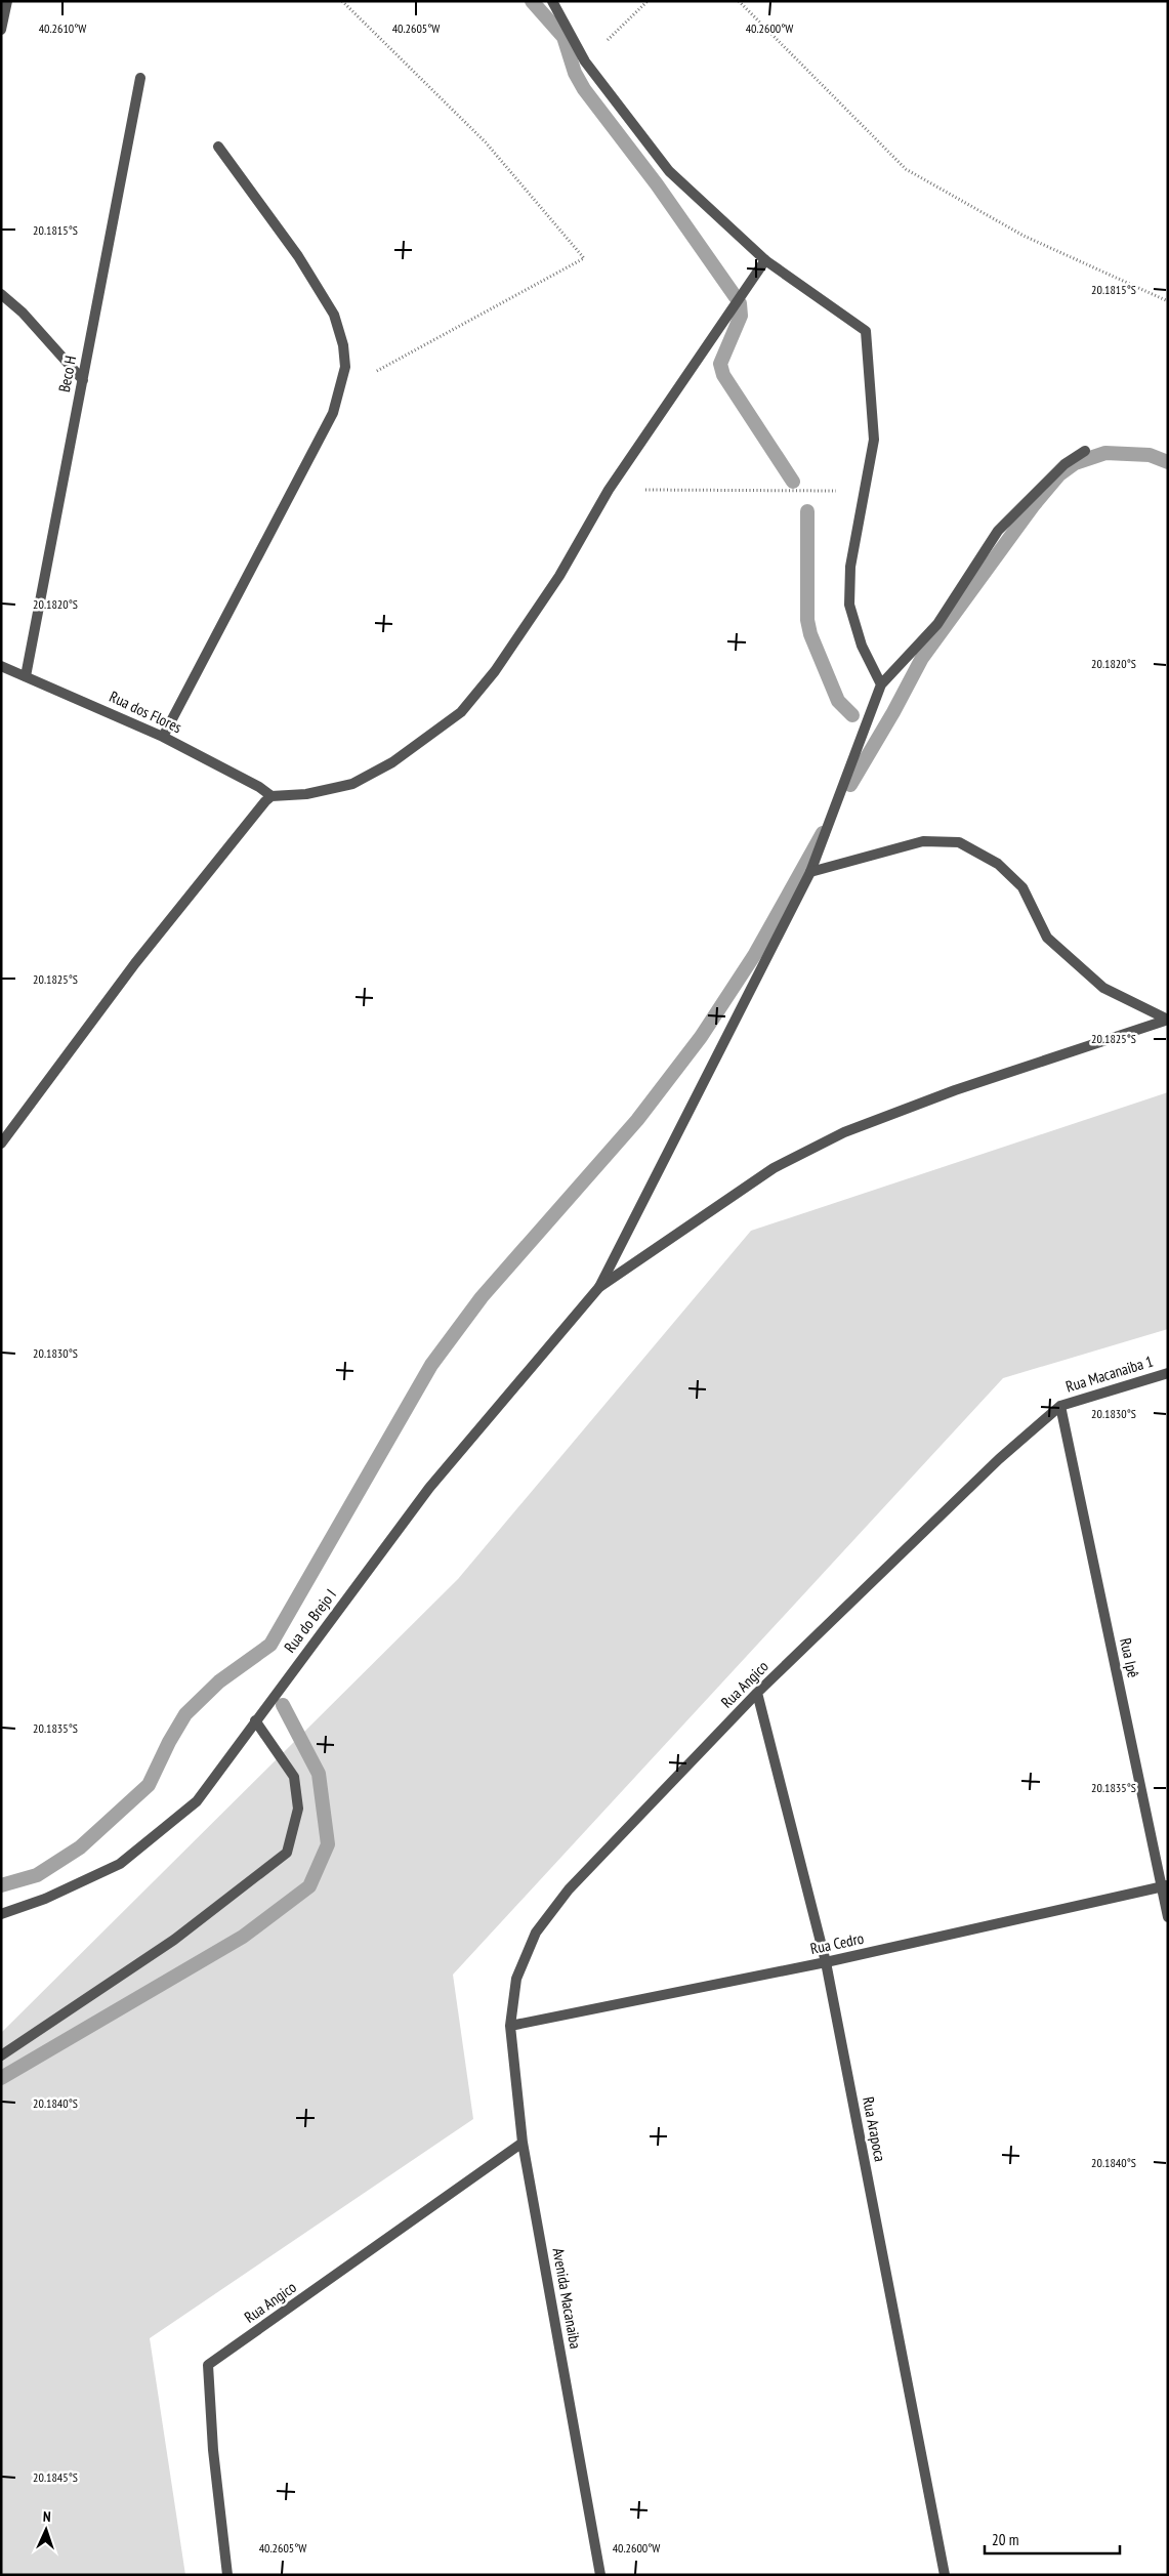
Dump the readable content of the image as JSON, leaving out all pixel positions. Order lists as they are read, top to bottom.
{
  "streets": {
    "street": [
      "Beco H",
      "Rua dos Flores",
      "Rua Macanaiba 1",
      "Rua do Brejo I",
      "Rua Ipê",
      "Rua Angico",
      "Rua Cedro",
      "Rua Arapoca",
      "Avenida Macanaiba"
    ]
  },
  "crossings": [
    ["Beco H", "Rua dos Flores"],
    ["Rua Macanaiba 1", "Rua Ipê"],
    ["Rua Macanaiba 1", "Rua Angico"],
    ["Rua Ipê", "Rua Angico"],
    ["Rua Ipê", "Rua Cedro"],
    ["Rua Angico", "Rua Cedro"],
    ["Rua Angico", "Rua Arapoca"],
    ["Rua Angico", "Avenida Macanaiba"],
    ["Rua Cedro", "Rua Arapoca"],
    ["Rua Cedro", "Avenida Macanaiba"]
  ],
  "scale_bar": "20 m",
  "north": "top",
  "coordinates": [
    "40.2605°W",
    "40.2600°W",
    "40.2610°W",
    "20.1815°S",
    "20.1820°S",
    "20.1825°S",
    "20.1830°S",
    "20.1835°S",
    "20.1840°S",
    "20.1845°S"
  ]
}
